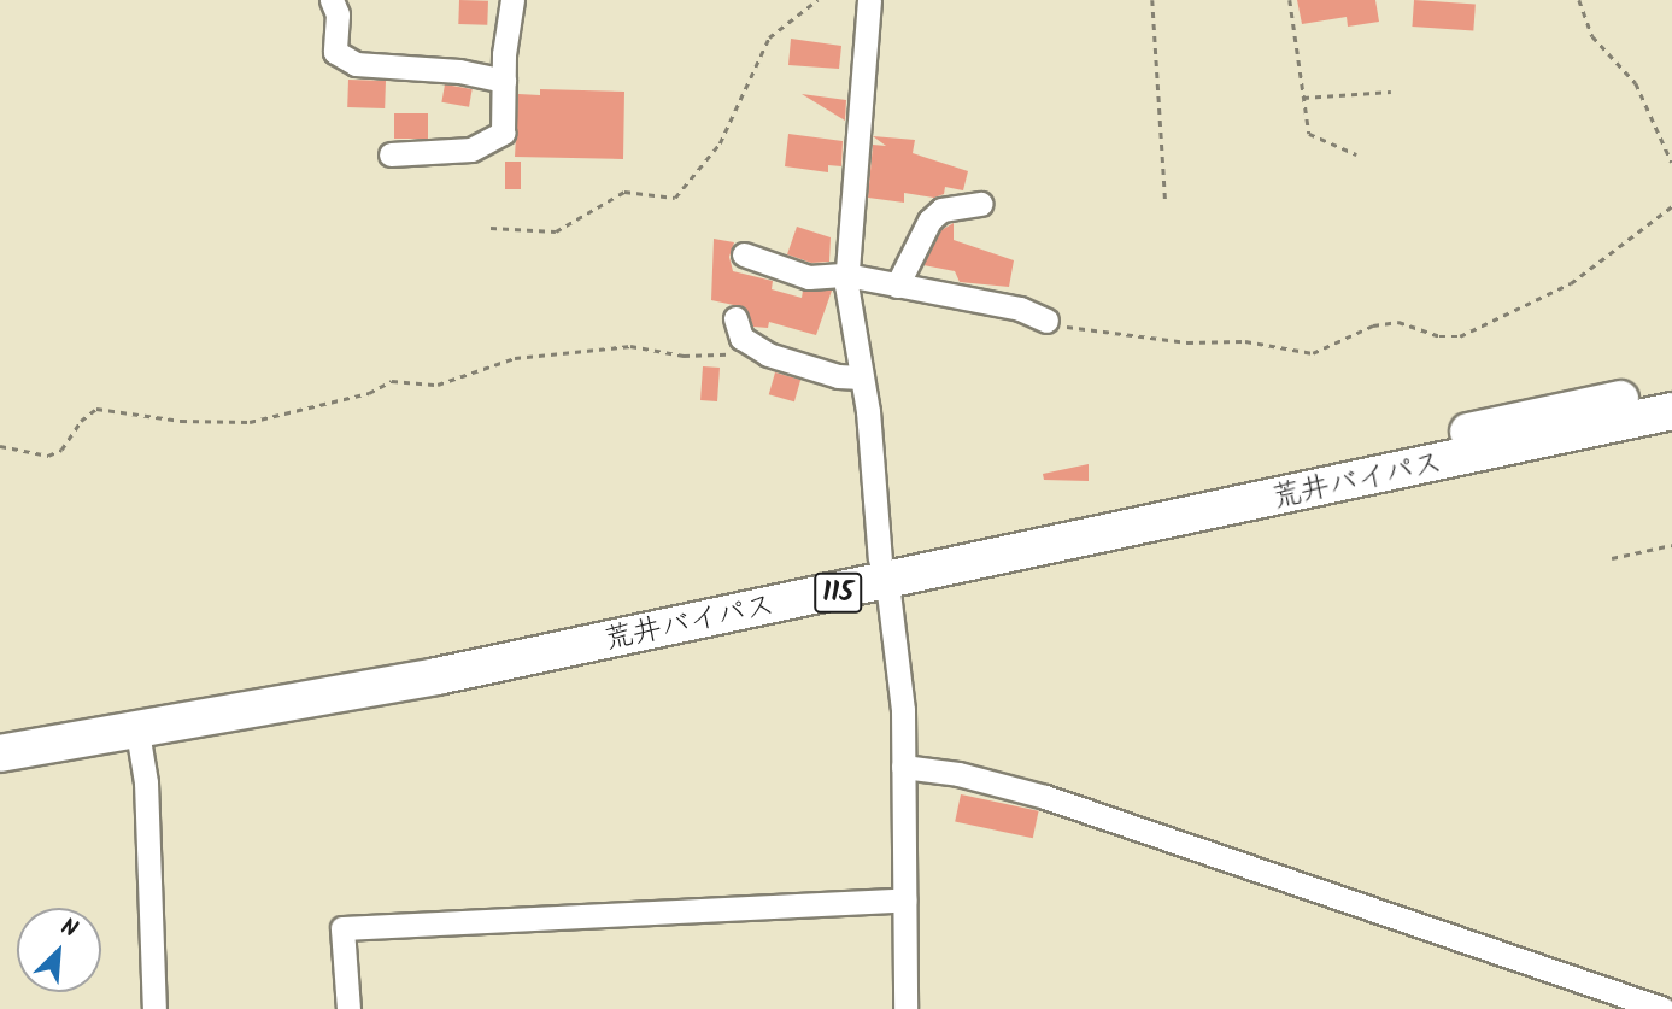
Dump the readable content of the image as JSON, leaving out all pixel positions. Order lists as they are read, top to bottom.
{
  "streets": {
    "highway": ["荒井バイパス", "115"]
  },
  "north": "top right"
}
